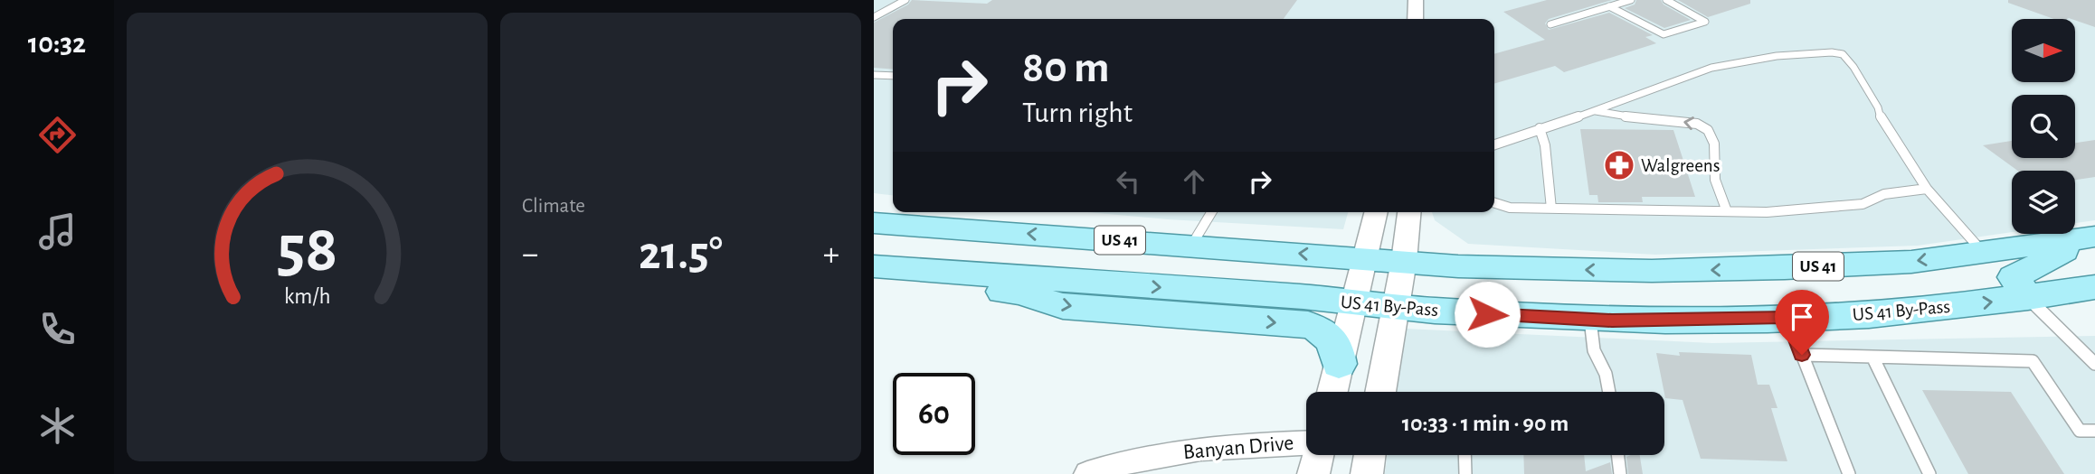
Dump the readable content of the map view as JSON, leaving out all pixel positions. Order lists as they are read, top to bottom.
{
  "streets": {
    "main road": ["US 41", "US 41 By-Pass"],
    "street": ["Banyan Drive"]
  },
  "places": {
    "pharmacy": ["Walgreens"]
  },
  "north": "right",
  "page": {
    "tabs": "10:32",
    "tile": "Climate",
    "turn": ["80 m", "Turn right"],
    "heat": ["−", "21.5°", "+"],
    "limit": "60",
    "trip": "10:33 · 1 min · 90 m",
    "gauge": ["58", "km/h"]
  }
}
